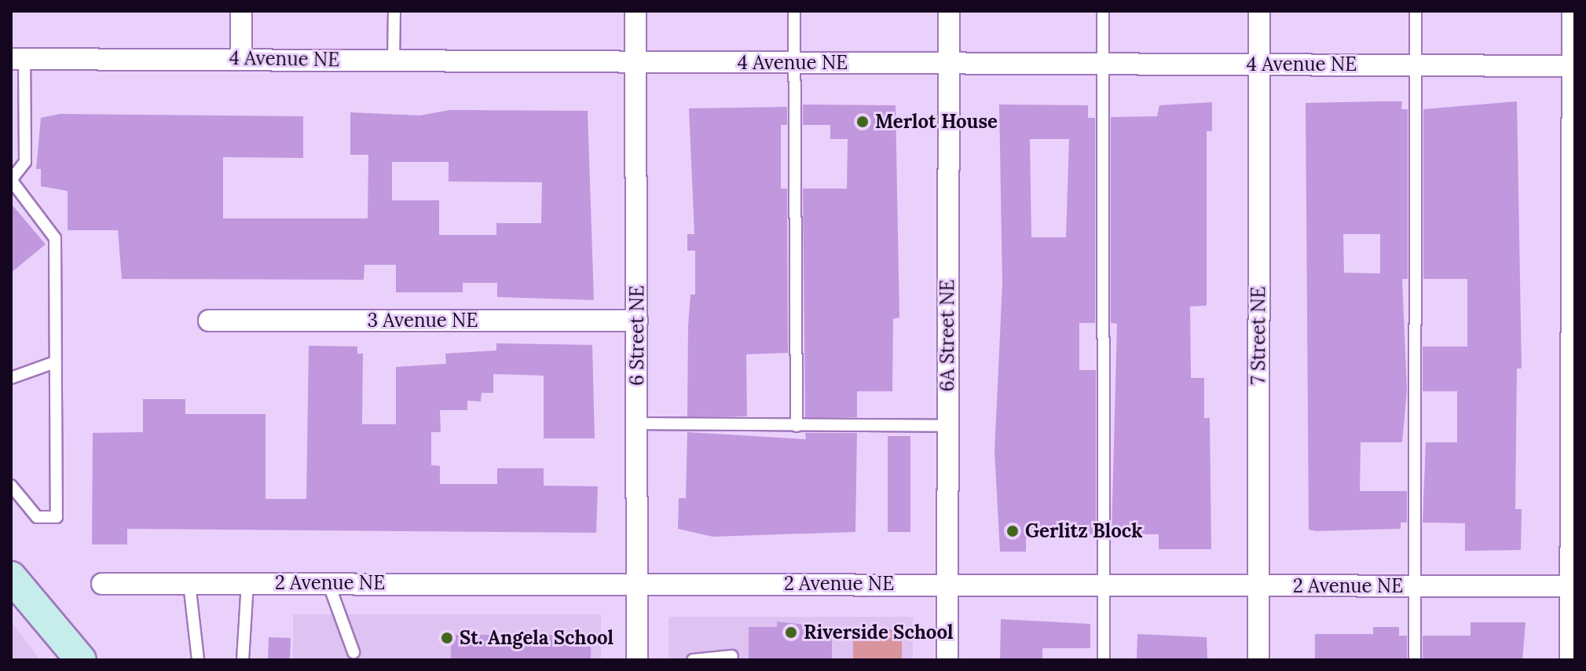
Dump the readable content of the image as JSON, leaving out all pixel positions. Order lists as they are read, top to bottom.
{
  "streets": {
    "street": [
      "4 Avenue NE",
      "3 Avenue NE",
      "6 Street NE",
      "6A Street NE",
      "7 Street NE",
      "2 Avenue NE"
    ]
  },
  "crossings": [
    ["4 Avenue NE", "6 Street NE"],
    ["4 Avenue NE", "6A Street NE"],
    ["4 Avenue NE", "7 Street NE"],
    ["3 Avenue NE", "6 Street NE"],
    ["6 Street NE", "2 Avenue NE"],
    ["6A Street NE", "2 Avenue NE"],
    ["7 Street NE", "2 Avenue NE"]
  ],
  "places": [
    "Merlot House",
    "Gerlitz Block",
    "Riverside School",
    "St. Angela School"
  ]
}
